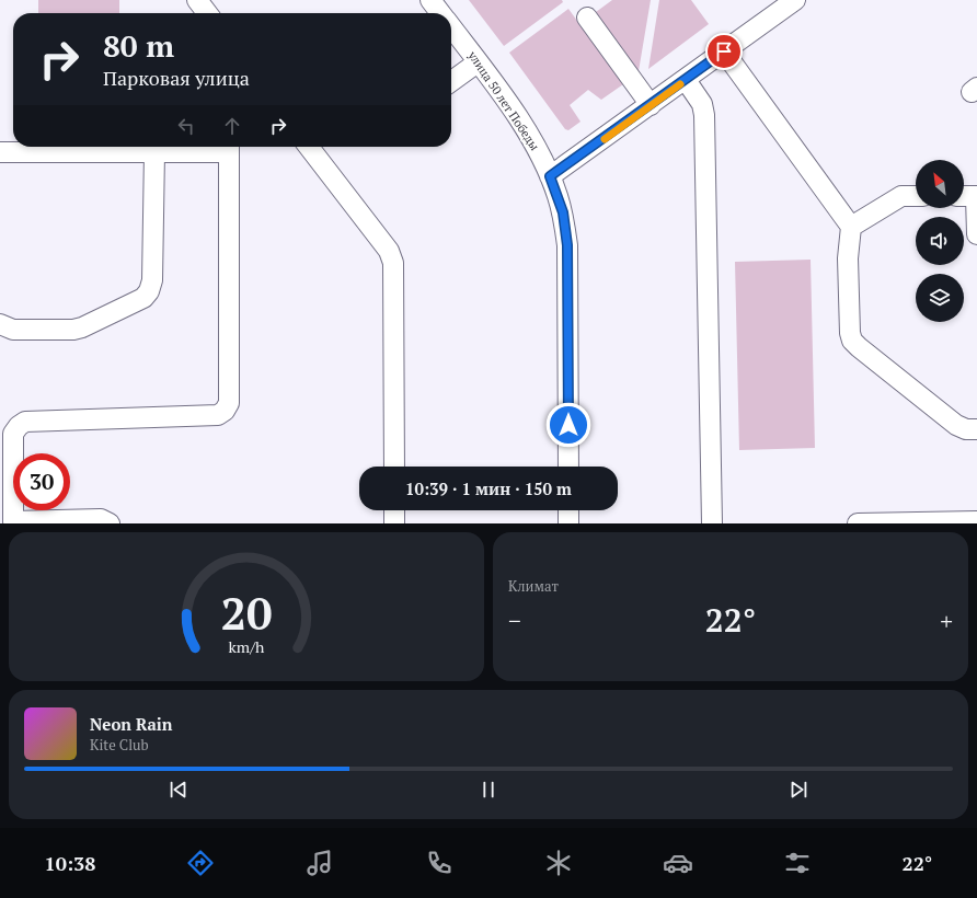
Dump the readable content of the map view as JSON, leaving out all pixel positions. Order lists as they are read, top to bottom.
{
  "streets": {
    "street": ["улица 50 лет Победы"]
  },
  "north": "top left",
  "page": {
    "turn": ["80 m", "Парковая улица"],
    "limit": "30",
    "trip": "10:39 · 1 мин · 150 m",
    "tile": "Климат",
    "heat": ["−", "22°", "+"],
    "song": ["Neon Rain", "Kite Club"],
    "tabs": ["10:38", "22°"],
    "gauge": ["20", "km/h"]
  }
}
